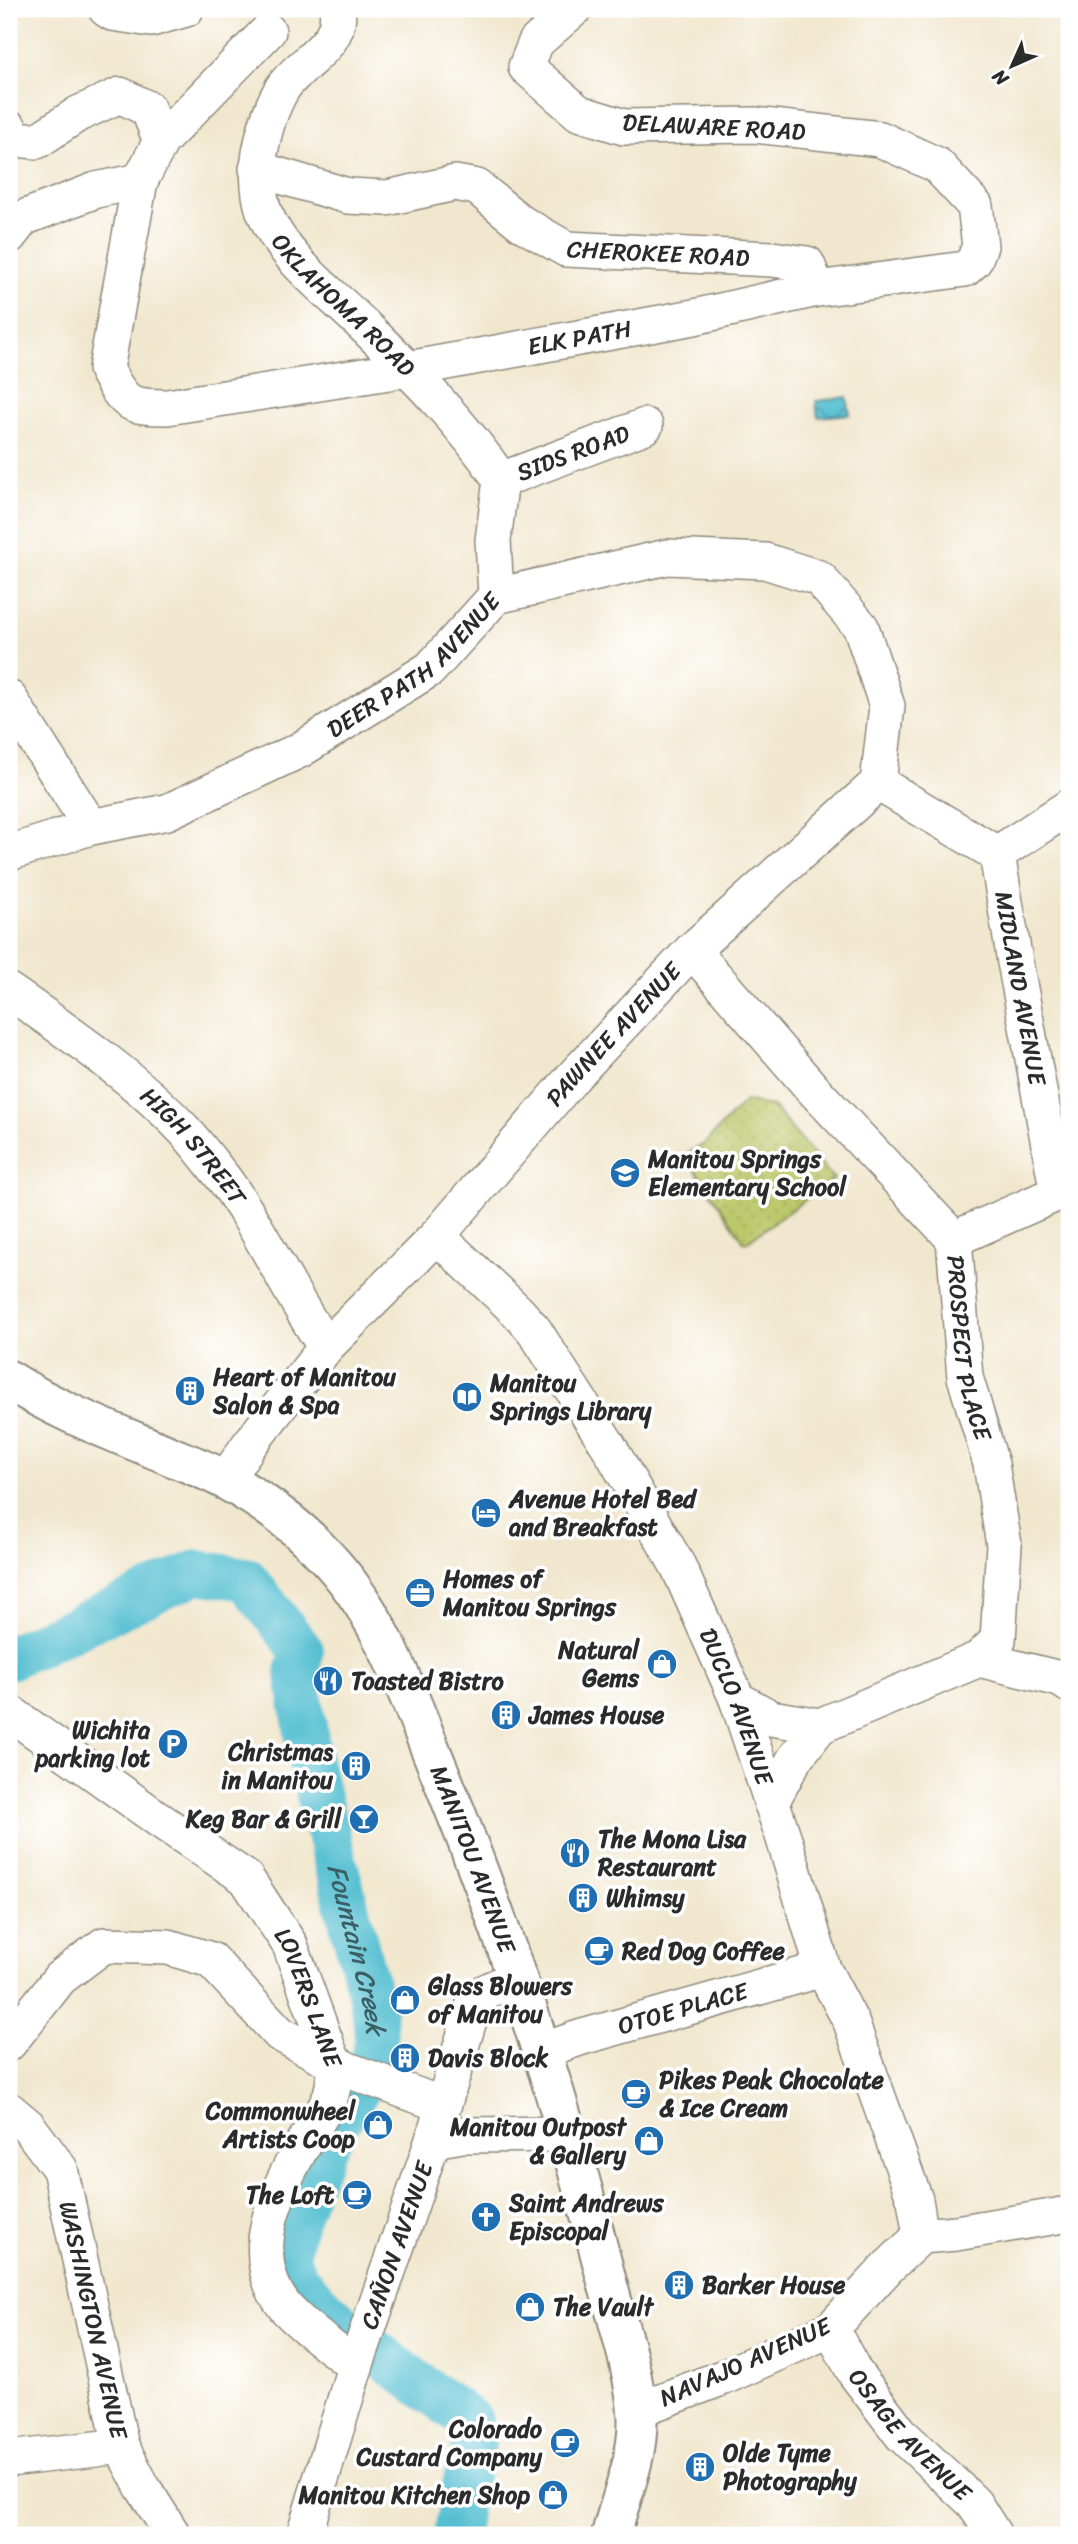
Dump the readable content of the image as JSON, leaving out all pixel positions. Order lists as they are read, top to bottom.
{
  "streets": {
    "main road": ["MANITOU AVENUE"],
    "street": [
      "DELAWARE ROAD",
      "CHEROKEE ROAD",
      "OKLAHOMA ROAD",
      "ELK PATH",
      "SIDS ROAD",
      "DEER PATH AVENUE",
      "MIDLAND AVENUE",
      "PAWNEE AVENUE",
      "HIGH STREET",
      "PROSPECT PLACE",
      "DUCLO AVENUE",
      "LOVERS LANE",
      "OTOE PLACE",
      "CAÑON AVENUE",
      "WASHINGTON AVENUE",
      "NAVAJO AVENUE",
      "OSAGE AVENUE"
    ]
  },
  "crossings": [
    ["DELAWARE ROAD", "ELK PATH"],
    ["CHEROKEE ROAD", "OKLAHOMA ROAD"],
    ["CHEROKEE ROAD", "ELK PATH"],
    ["OKLAHOMA ROAD", "ELK PATH"],
    ["OKLAHOMA ROAD", "SIDS ROAD"],
    ["DEER PATH AVENUE", "PAWNEE AVENUE"],
    ["PAWNEE AVENUE", "HIGH STREET"],
    ["PAWNEE AVENUE", "PROSPECT PLACE"],
    ["PAWNEE AVENUE", "DUCLO AVENUE"],
    ["PAWNEE AVENUE", "MANITOU AVENUE"],
    ["DUCLO AVENUE", "OTOE PLACE"],
    ["DUCLO AVENUE", "NAVAJO AVENUE"],
    ["MANITOU AVENUE", "OTOE PLACE"],
    ["MANITOU AVENUE", "CAÑON AVENUE"],
    ["MANITOU AVENUE", "NAVAJO AVENUE"],
    ["LOVERS LANE", "CAÑON AVENUE"],
    ["NAVAJO AVENUE", "OSAGE AVENUE"]
  ],
  "water": ["Fountain Creek"],
  "places": {
    "school or university": ["Manitou Springs Elementary School"],
    "building": [
      "Heart of Manitou Salon & Spa",
      "James House",
      "Christmas in Manitou",
      "Whimsy",
      "Davis Block",
      "Barker House",
      "Olde Tyme Photography"
    ],
    "library": ["Manitou Springs Library"],
    "hotel": ["Avenue Hotel Bed and Breakfast"],
    "office": ["Homes of Manitou Springs"],
    "shop": [
      "Natural Gems",
      "Glass Blowers of Manitou",
      "Commonwheel Artists Coop",
      "Manitou Outpost & Gallery",
      "The Vault",
      "Manitou Kitchen Shop"
    ],
    "restaurant": ["Toasted Bistro", "The Mona Lisa Restaurant"],
    "parking": ["Wichita parking lot"],
    "bar": ["Keg Bar & Grill"],
    "cafe": [
      "Red Dog Coffee",
      "Pikes Peak Chocolate & Ice Cream",
      "The Loft",
      "Colorado Custard Company"
    ],
    "church": ["Saint Andrews Episcopal"]
  },
  "north": "bottom left"
}
